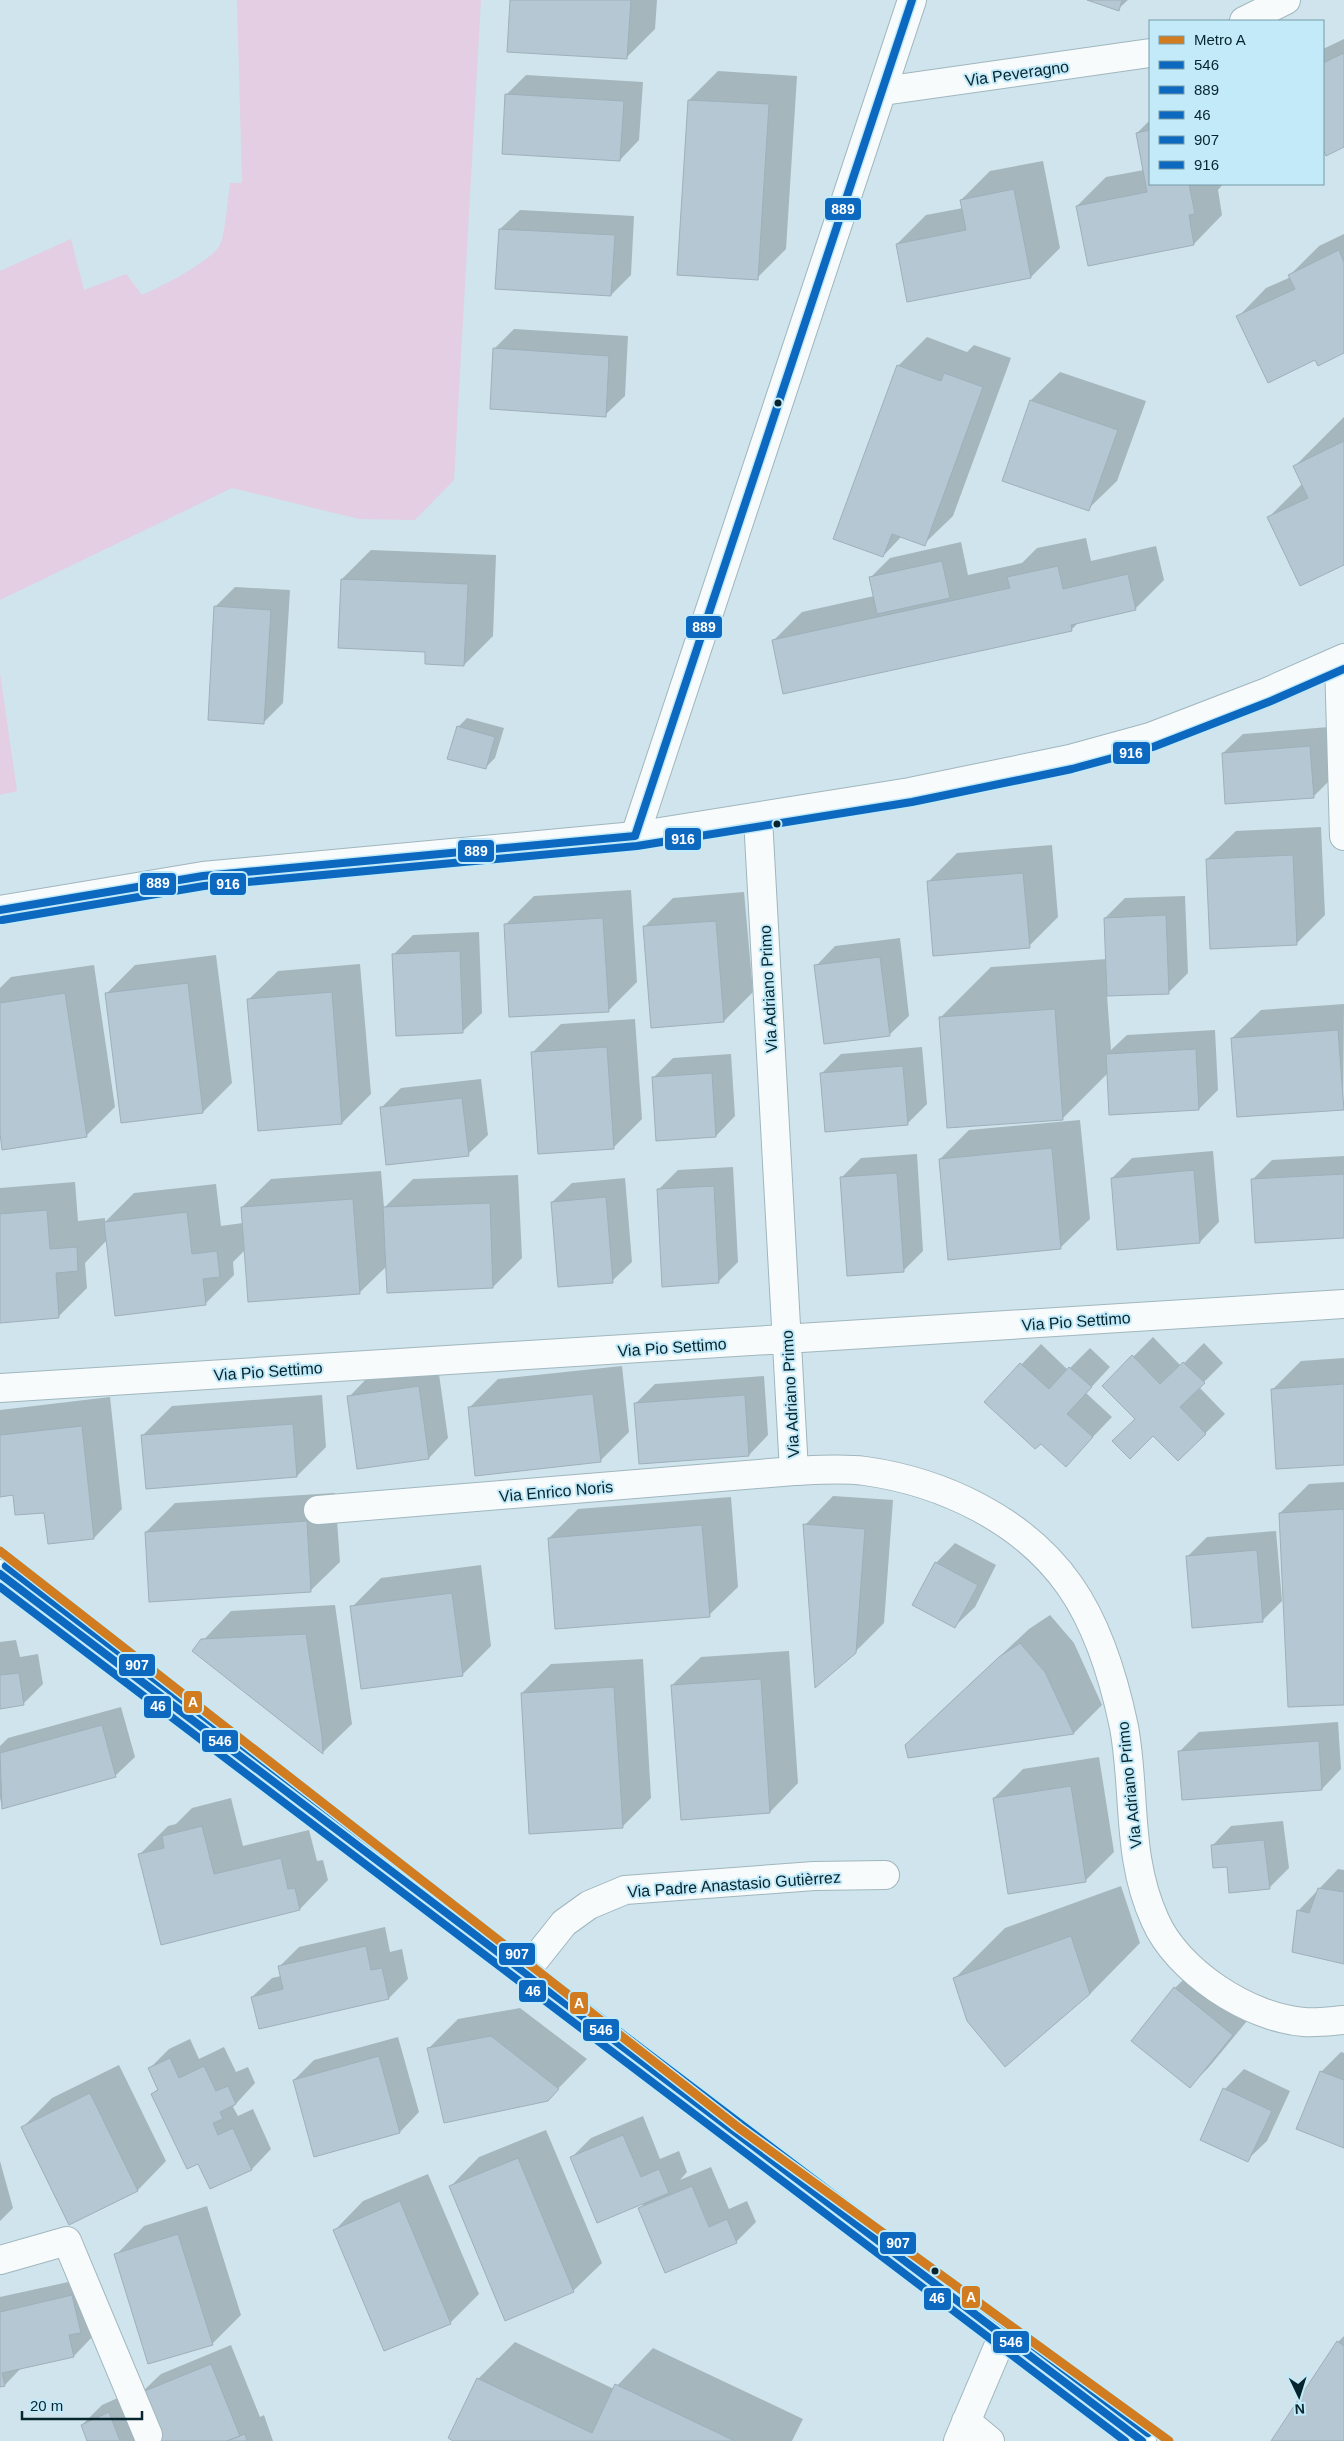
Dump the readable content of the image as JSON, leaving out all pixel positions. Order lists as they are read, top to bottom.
{
  "streets": {
    "street": [
      "Via Peveragno",
      "Via Adriano Primo",
      "Via Pio Settimo",
      "Via Enrico Noris",
      "Via Padre Anastasio Gutièrrez"
    ]
  },
  "crossings": [
    ["Via Adriano Primo", "Via Pio Settimo"],
    ["Via Adriano Primo", "Via Enrico Noris"]
  ],
  "lines": [
    "transit line 889",
    "transit line 916",
    "metro line A",
    "transit line 907",
    "transit line 546",
    "transit line 46"
  ],
  "legend": [
    "Metro A",
    "546",
    "889",
    "46",
    "907",
    "916"
  ],
  "scale_bar": "20 m",
  "north": "bottom"
}
